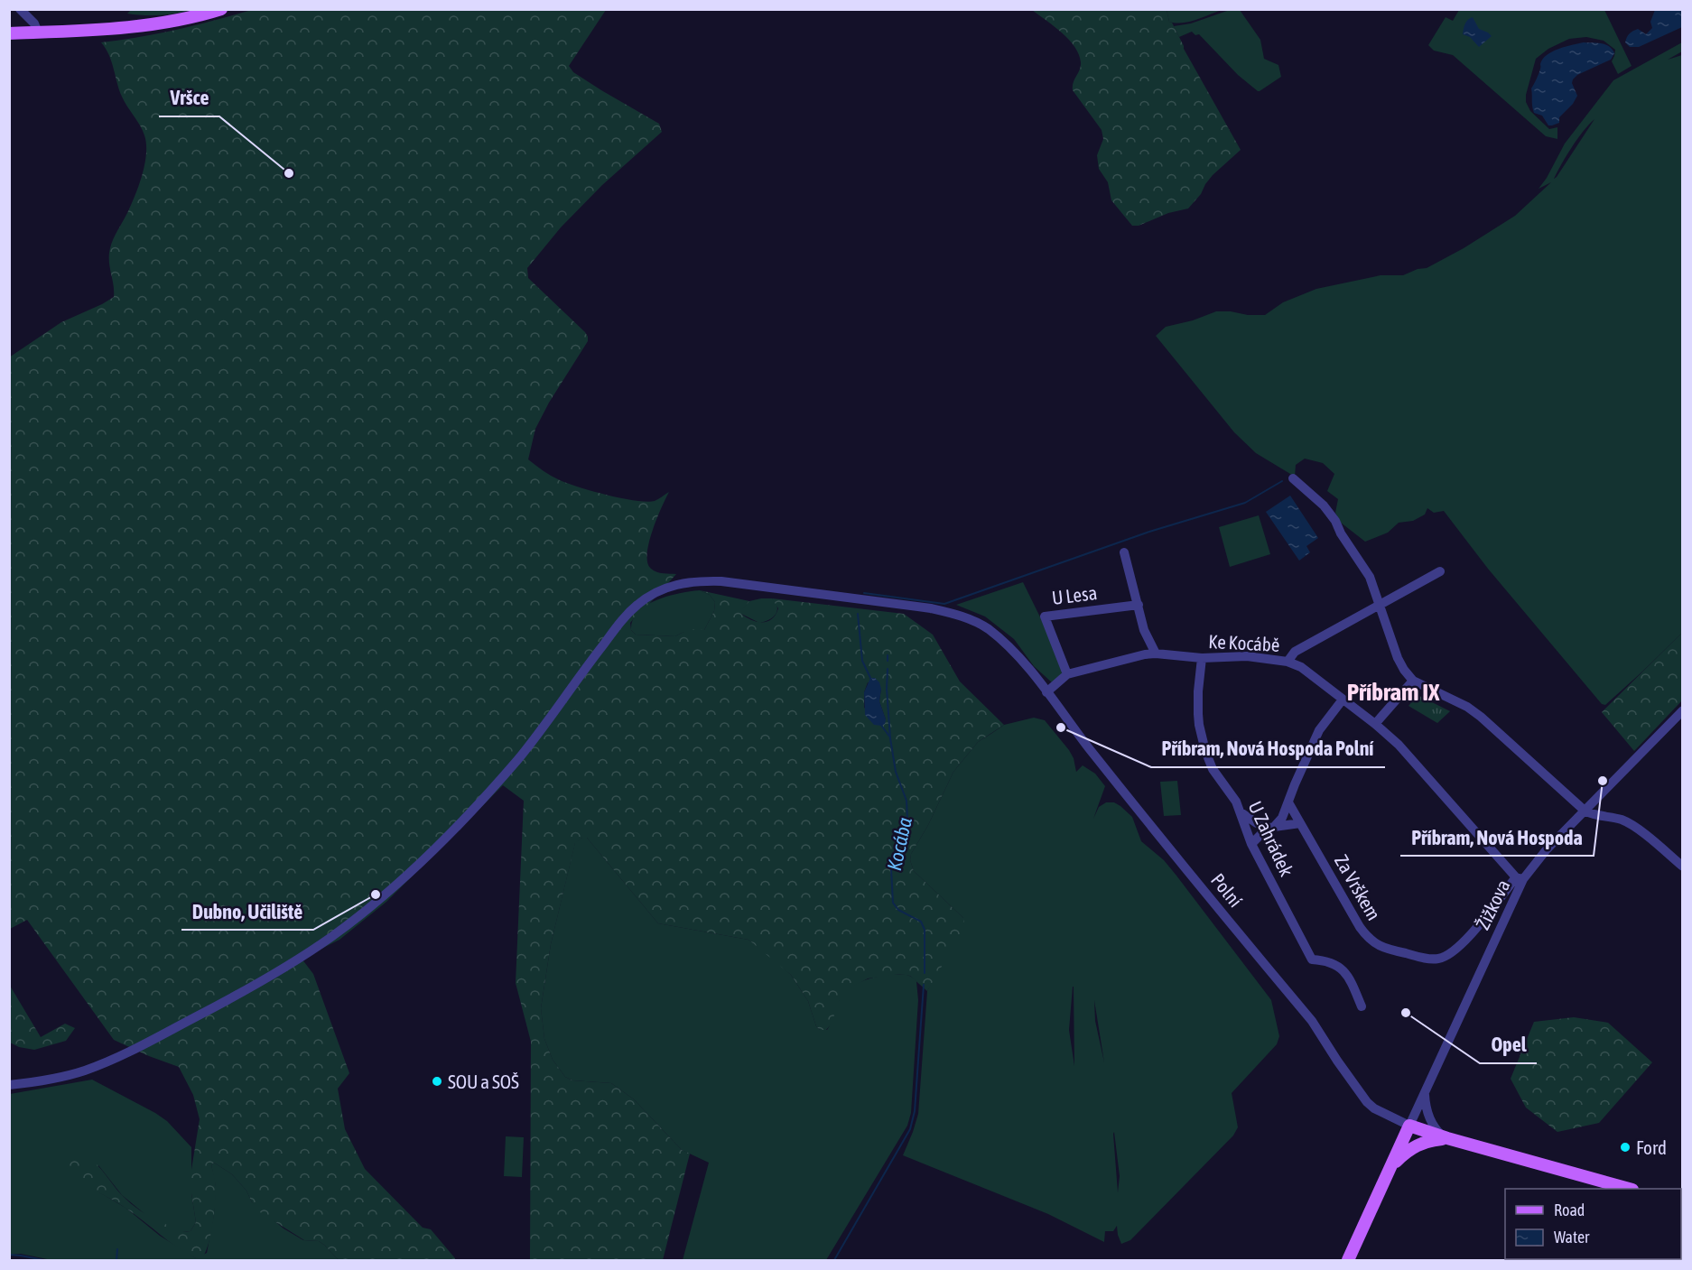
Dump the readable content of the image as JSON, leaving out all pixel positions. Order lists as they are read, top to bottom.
{
  "streets": {
    "street": [
      "U Lesa",
      "Ke Kocábě",
      "U Zahrádek",
      "Za Vrškem",
      "Polní",
      "Žižkova"
    ]
  },
  "crossings": [
    ["U Lesa", "Ke Kocábě"],
    ["Ke Kocábě", "U Zahrádek"],
    ["Ke Kocábě", "Za Vrškem"],
    ["Ke Kocábě", "Polní"],
    ["Ke Kocábě", "Žižkova"],
    ["Za Vrškem", "Žižkova"],
    ["Polní", "Žižkova"]
  ],
  "districts": ["Příbram IX"],
  "water": ["Kocába"],
  "places": [
    "Vršce",
    "Příbram, Nová Hospoda Polní",
    "Příbram, Nová Hospoda",
    "Dubno, Učiliště",
    "Opel",
    "SOU a SOŠ",
    "Ford"
  ],
  "legend": ["Road", "Water"]
}
